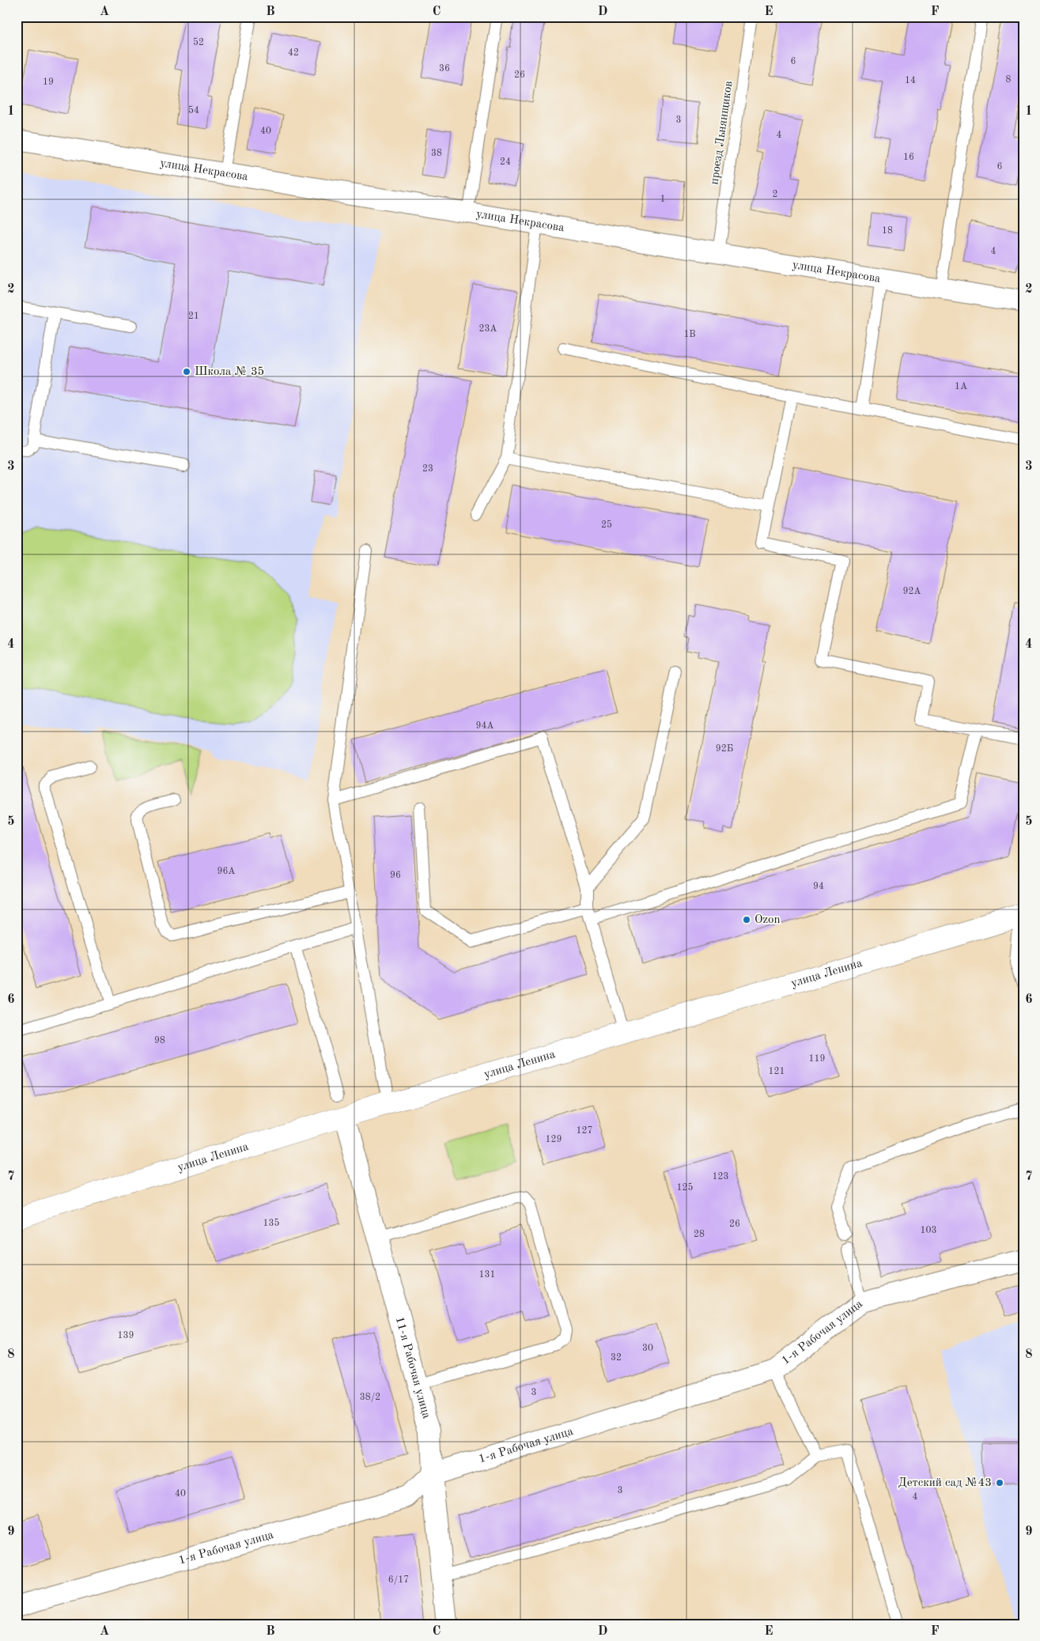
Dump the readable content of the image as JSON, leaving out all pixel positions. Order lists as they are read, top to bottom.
{
  "streets": {
    "main road": ["улица Ленина"],
    "street": ["улица Некрасова", "1-я Рабочая улица", "11-я Рабочая улица"],
    "lane": ["проезд Льнянщиков"]
  },
  "crossings": [
    ["проезд Льнянщиков", "улица Некрасова"],
    ["улица Ленина", "11-я Рабочая улица"],
    ["1-я Рабочая улица", "11-я Рабочая улица"]
  ],
  "places": ["Школа № 35", "Ozon", "Детский сад №43"],
  "house_numbers": [
    "52",
    "42",
    "6",
    "36",
    "26",
    "8",
    "14",
    "19",
    "54",
    "3",
    "40",
    "4",
    "38",
    "16",
    "24",
    "6",
    "2",
    "1",
    "18",
    "4",
    "21",
    "23А",
    "1В",
    "1А",
    "23",
    "25",
    "92А",
    "94А",
    "92Б",
    "96А",
    "96",
    "94",
    "98",
    "119",
    "121",
    "127",
    "129",
    "123",
    "125",
    "135",
    "26",
    "103",
    "28",
    "131",
    "139",
    "30",
    "32",
    "3",
    "38/2",
    "3",
    "40",
    "4",
    "6/17"
  ],
  "grid": {
    "columns": [
      "A",
      "B",
      "C",
      "D",
      "E",
      "F"
    ],
    "rows": [
      "1",
      "2",
      "3",
      "4",
      "5",
      "6",
      "7",
      "8",
      "9"
    ]
  }
}
